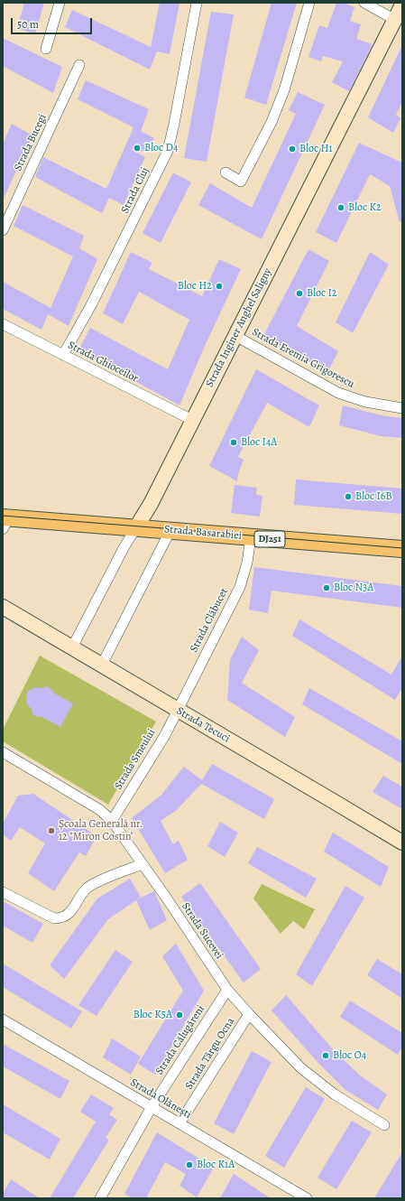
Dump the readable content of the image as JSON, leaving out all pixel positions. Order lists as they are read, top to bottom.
{
  "streets": {
    "main road": [
      "Strada Inginer Anghel Saligny",
      "Strada Basarabiei",
      "DJ251",
      "Strada Tecuci"
    ],
    "street": [
      "Strada Bucegi",
      "Strada Cluj",
      "Strada Eremia Grigorescu",
      "Strada Ghioceilor",
      "Strada Clăbucet",
      "Strada Smeului",
      "Strada Sucevei",
      "Strada Călugăreni",
      "Strada Târgu Ocna",
      "Strada Olănești"
    ]
  },
  "crossings": [
    ["Strada Cluj", "Strada Ghioceilor"],
    ["Strada Inginer Anghel Saligny", "Strada Eremia Grigorescu"],
    ["Strada Inginer Anghel Saligny", "Strada Ghioceilor"],
    ["Strada Inginer Anghel Saligny", "Strada Basarabiei"],
    ["Strada Inginer Anghel Saligny", "Strada Tecuci"],
    ["Strada Basarabiei", "Strada Clăbucet"],
    ["Strada Clăbucet", "Strada Tecuci"],
    ["Strada Clăbucet", "Strada Smeului"],
    ["Strada Tecuci", "Strada Smeului"],
    ["Strada Smeului", "Strada Sucevei"],
    ["Strada Sucevei", "Strada Călugăreni"],
    ["Strada Sucevei", "Strada Târgu Ocna"],
    ["Strada Călugăreni", "Strada Olănești"],
    ["Strada Târgu Ocna", "Strada Olănești"]
  ],
  "places": [
    "Bloc D4",
    "Bloc H1",
    "Bloc K2",
    "Bloc H2",
    "Bloc I2",
    "Bloc I4A",
    "Bloc I6B",
    "Bloc N3A",
    "Școala Generală nr. 12 \"Miron Costin\"",
    "Bloc K5A",
    "Bloc O4",
    "Bloc K1A"
  ],
  "scale_bar": "50 m"
}
